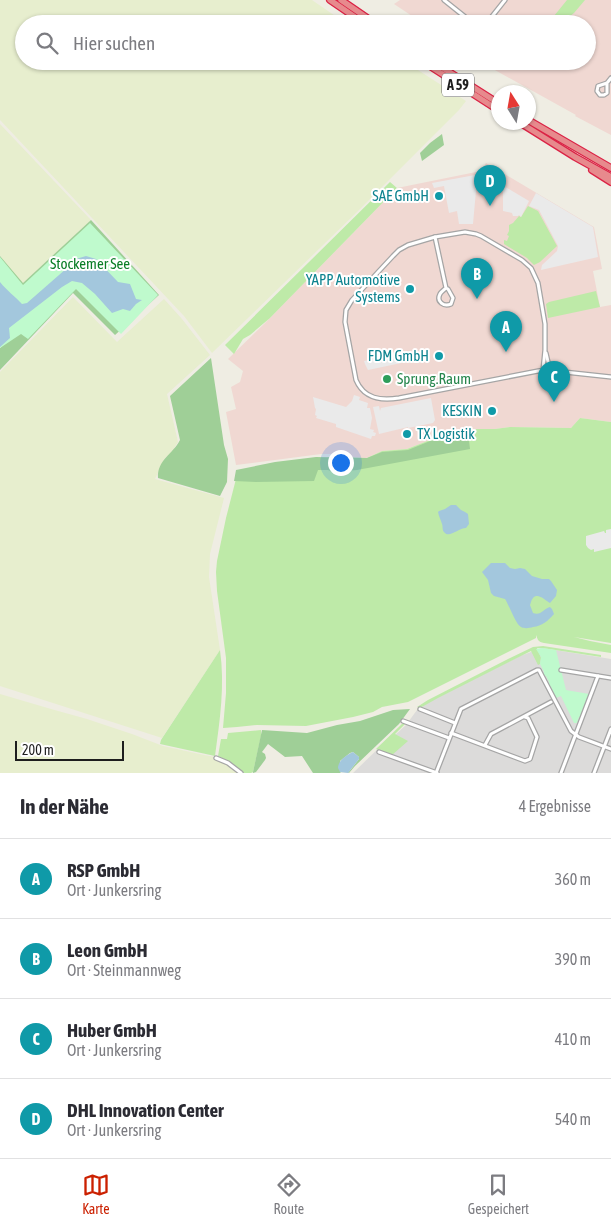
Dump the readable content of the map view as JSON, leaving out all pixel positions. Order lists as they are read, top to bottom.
{
  "streets": {
    "highway": ["A 59"]
  },
  "parks": ["Stockemer See"],
  "places": [
    "SAE GmbH",
    "YAPP Automotive Systems",
    "FDM GmbH",
    "Sprung.Raum",
    "KESKIN",
    "TX Logistik"
  ],
  "scale_bar": "200 m",
  "north": "top",
  "page": {
    "search": "Hier suchen",
    "pins": [
      "D",
      "B",
      "A",
      "C"
    ],
    "scale": "200 m",
    "heading": ["In der Nähe", "4 Ergebnisse"],
    "list": [
      {
        "mark": "A",
        "name": "RSP GmbH",
        "note": "Ort · Junkersring",
        "value": "360 m"
      },
      {
        "mark": "B",
        "name": "Leon GmbH",
        "note": "Ort · Steinmannweg",
        "value": "390 m"
      },
      {
        "mark": "C",
        "name": "Huber GmbH",
        "note": "Ort · Junkersring",
        "value": "410 m"
      },
      {
        "mark": "D",
        "name": "DHL Innovation Center",
        "note": "Ort · Junkersring",
        "value": "540 m"
      }
    ],
    "nav": ["Karte", "Route", "Gespeichert"]
  }
}
